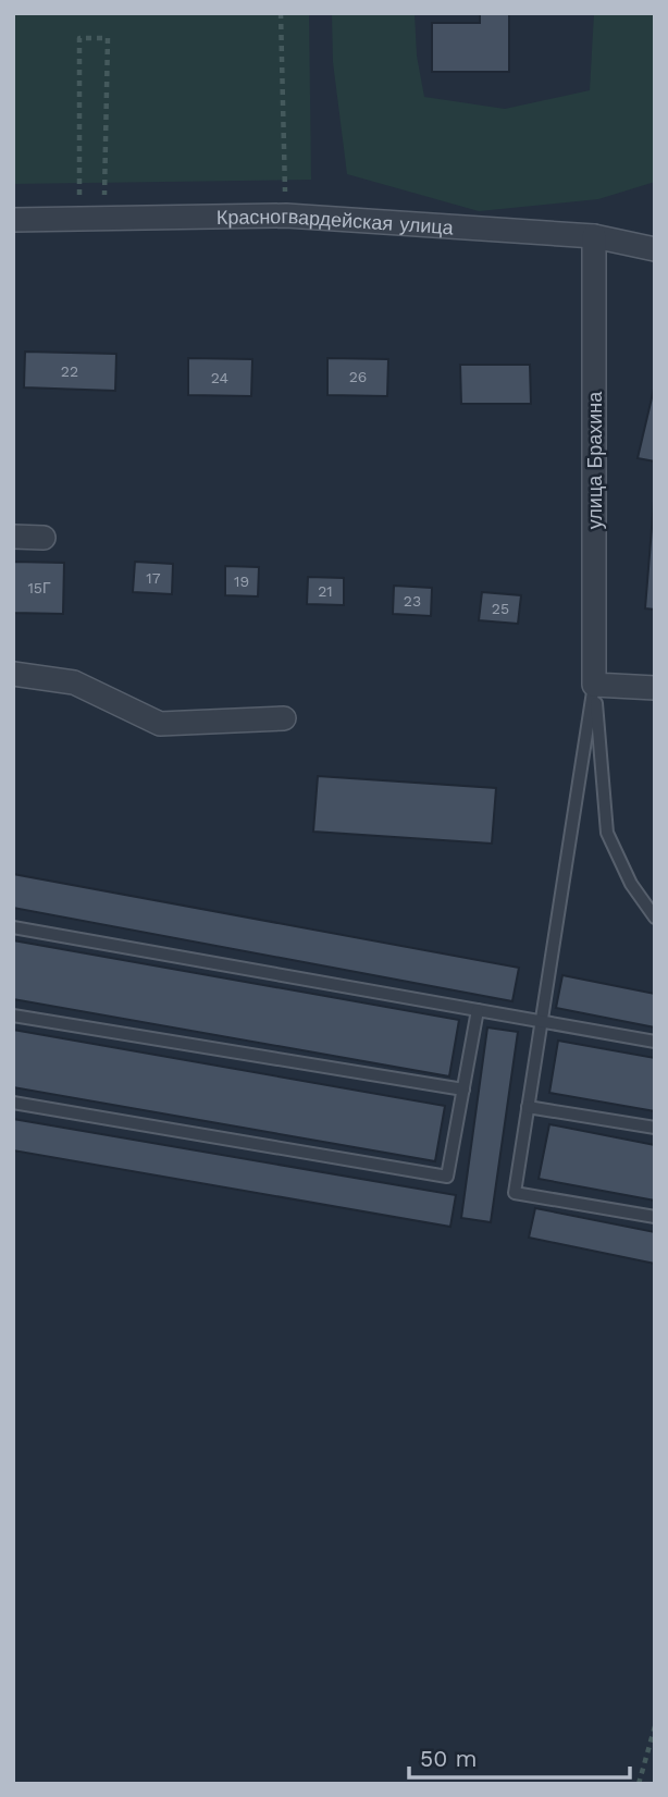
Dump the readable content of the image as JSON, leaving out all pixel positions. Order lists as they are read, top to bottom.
{
  "streets": {
    "street": ["Красногвардейская улица", "улица Брахина"]
  },
  "crossings": [
    ["Красногвардейская улица", "улица Брахина"]
  ],
  "house_numbers": [
    "22",
    "26",
    "24",
    "17",
    "19",
    "15Г",
    "21",
    "23",
    "25"
  ],
  "scale_bar": "50 m"
}
